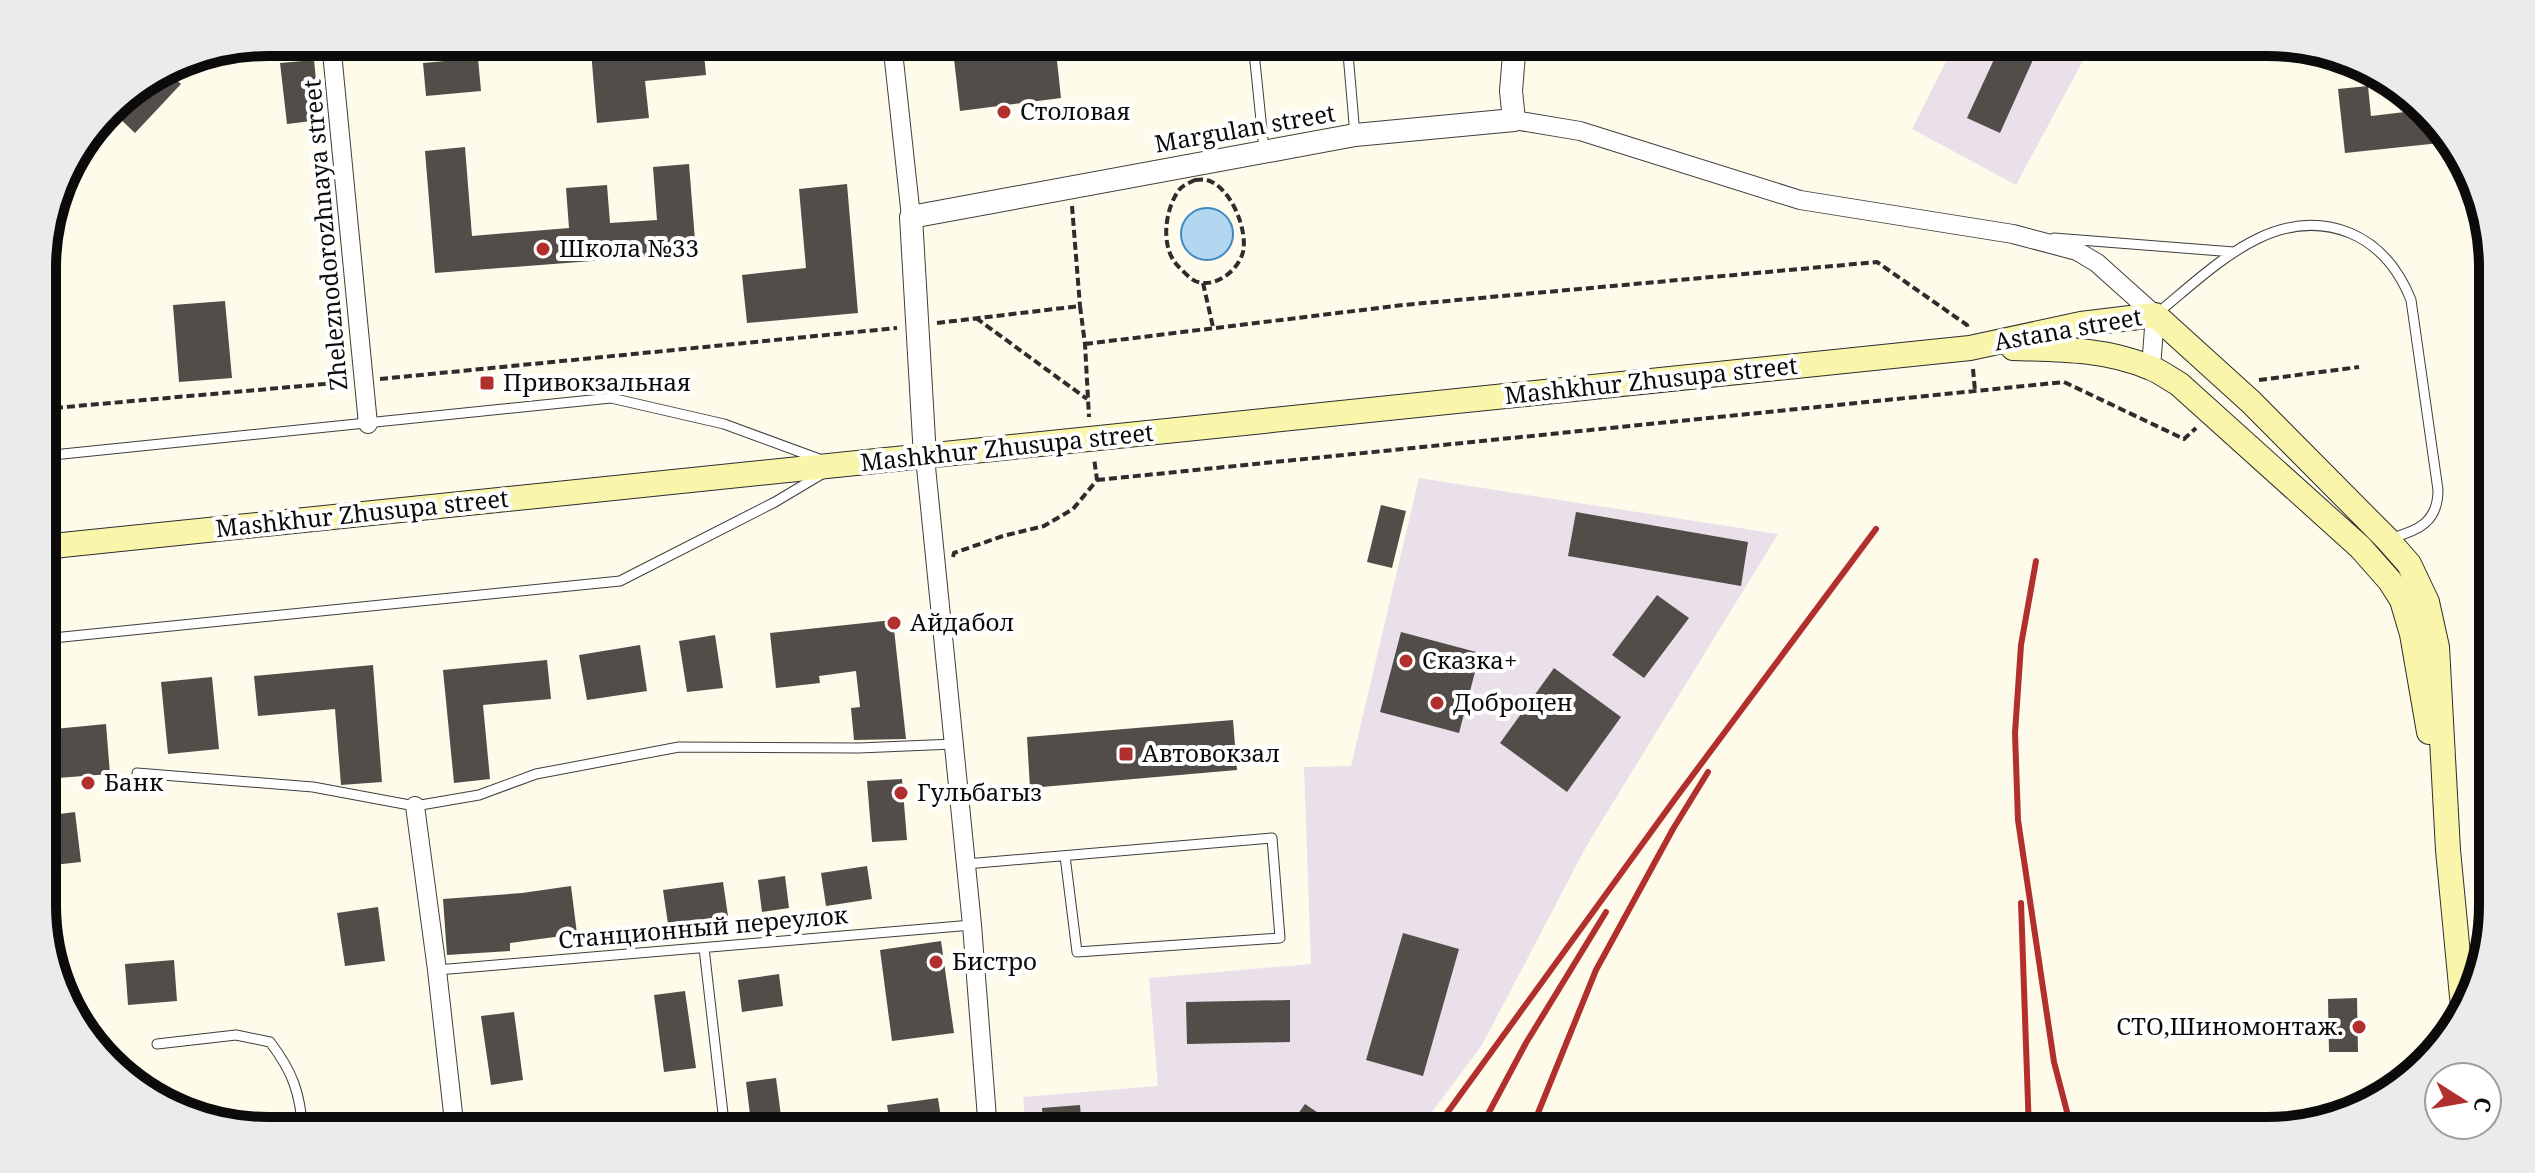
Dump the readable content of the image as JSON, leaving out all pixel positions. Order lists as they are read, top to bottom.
{
  "streets": {
    "main road": ["Astana street", "Mashkhur Zhusupa street"],
    "street": ["Margulan street", "Zheleznodorozhnaya street"],
    "lane": ["Станционный переулок"]
  },
  "crossings": [
    ["Astana street", "Mashkhur Zhusupa street"]
  ],
  "places": {
    "other": [
      "Столовая",
      "Школа №33",
      "Айдабол",
      "Сказка+",
      "Доброцен",
      "Банк",
      "Гульбагыз",
      "Бистро",
      "СТО,Шиномонтаж."
    ],
    "transit": ["Привокзальная", "Автовокзал"]
  },
  "north": "right"
}
